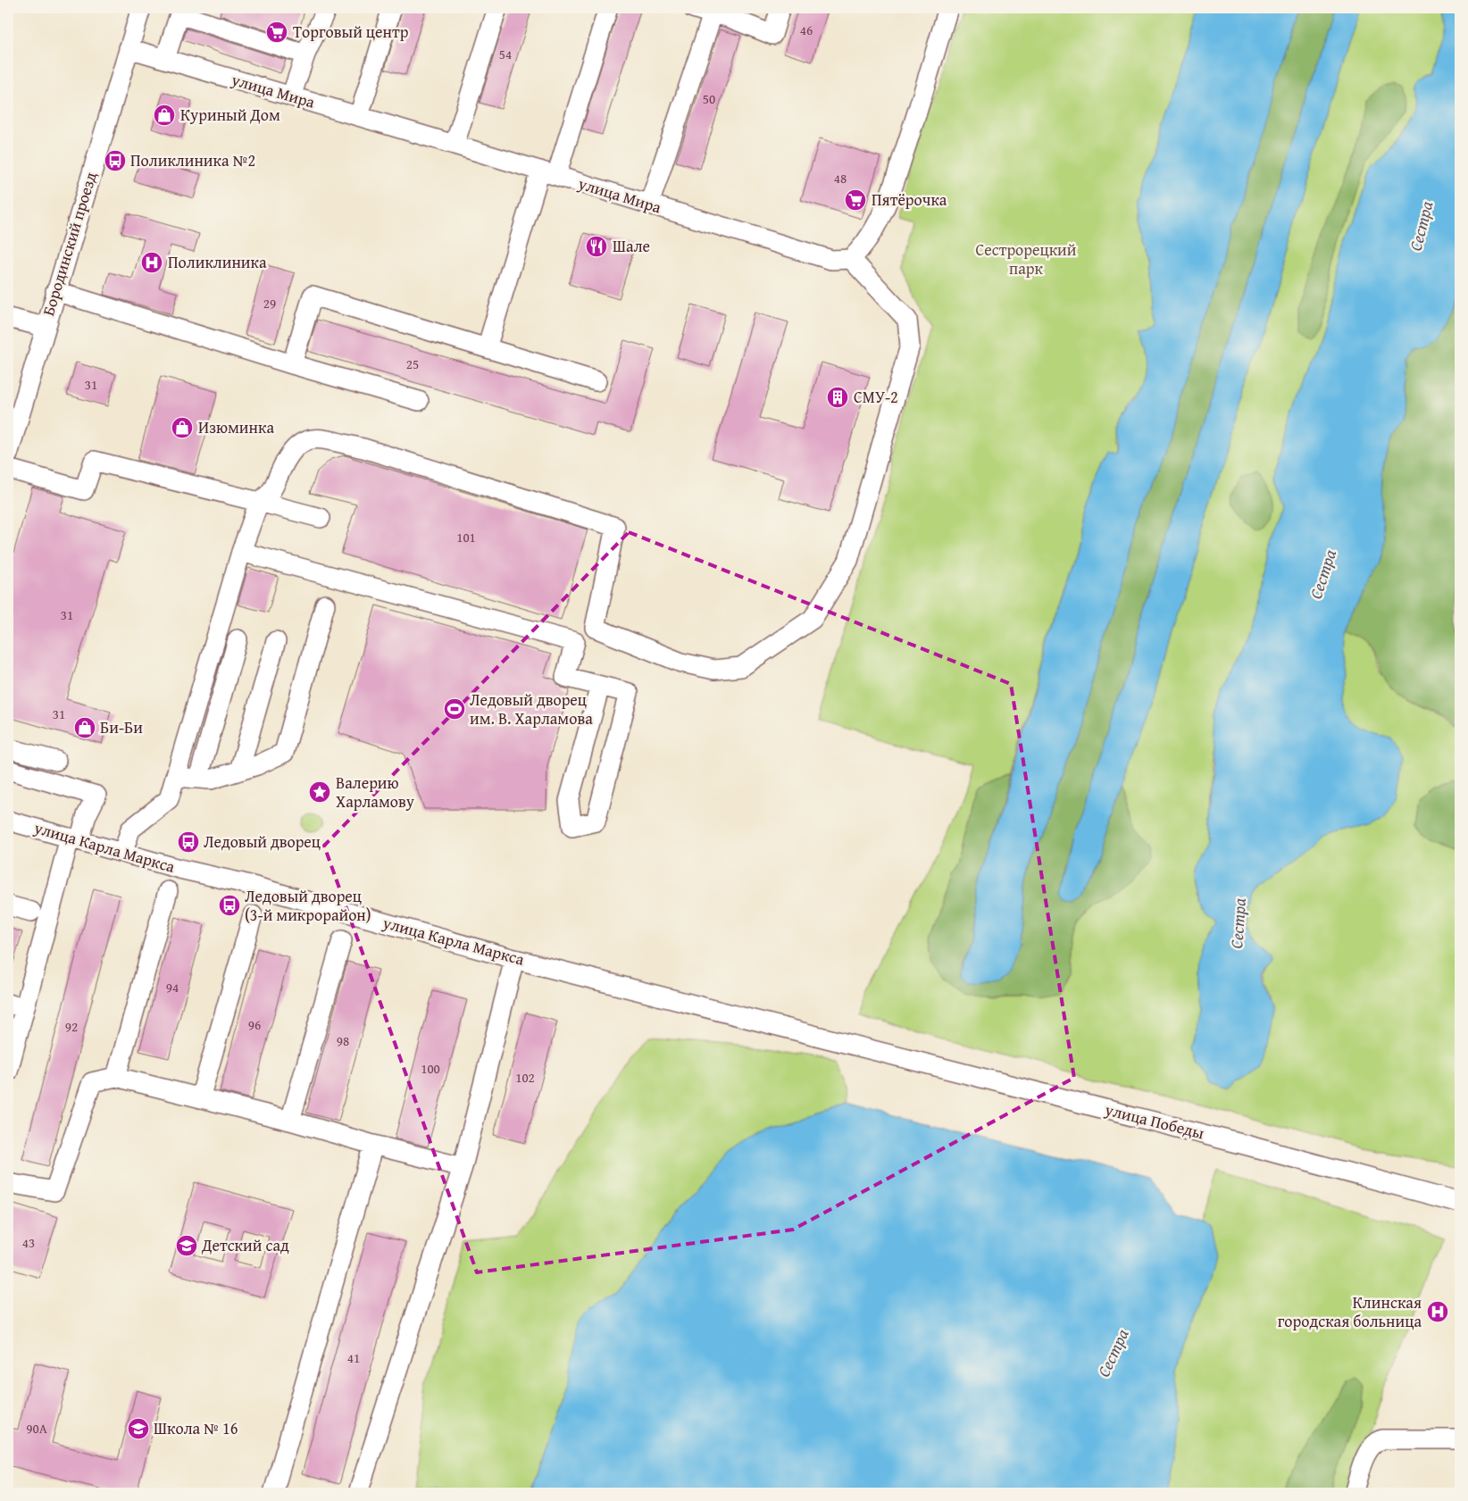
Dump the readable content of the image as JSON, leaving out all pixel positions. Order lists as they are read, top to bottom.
{
  "streets": {
    "street": [
      "улица Мира",
      "Бородинский проезд",
      "улица Карла Маркса",
      "улица Победы"
    ]
  },
  "crossings": [
    ["улица Мира", "Бородинский проезд"],
    ["улица Карла Маркса", "улица Победы"]
  ],
  "water": ["Сестра"],
  "parks": ["Сестрорецкий парк"],
  "places": {
    "supermarket": ["Торговый центр", "Пятёрочка"],
    "shop": ["Куриный Дом", "Изюминка", "Би-Би"],
    "bus stop": ["Поликлиника №2", "Ледовый дворец", "Ледовый дворец (3-й микрорайон)"],
    "restaurant": ["Шале"],
    "hospital": ["Поликлиника", "Клинская городская больница"],
    "building": ["СМУ-2"],
    "sports": ["Ледовый дворец им. В. Харламова"],
    "place": ["Валерию Харламову"],
    "school or university": ["Детский сад", "Школа № 16"]
  },
  "house_numbers": [
    "46",
    "54",
    "50",
    "48",
    "29",
    "25",
    "31",
    "101",
    "31",
    "31",
    "94",
    "96",
    "92",
    "98",
    "100",
    "102",
    "43",
    "41",
    "90А"
  ]
}
